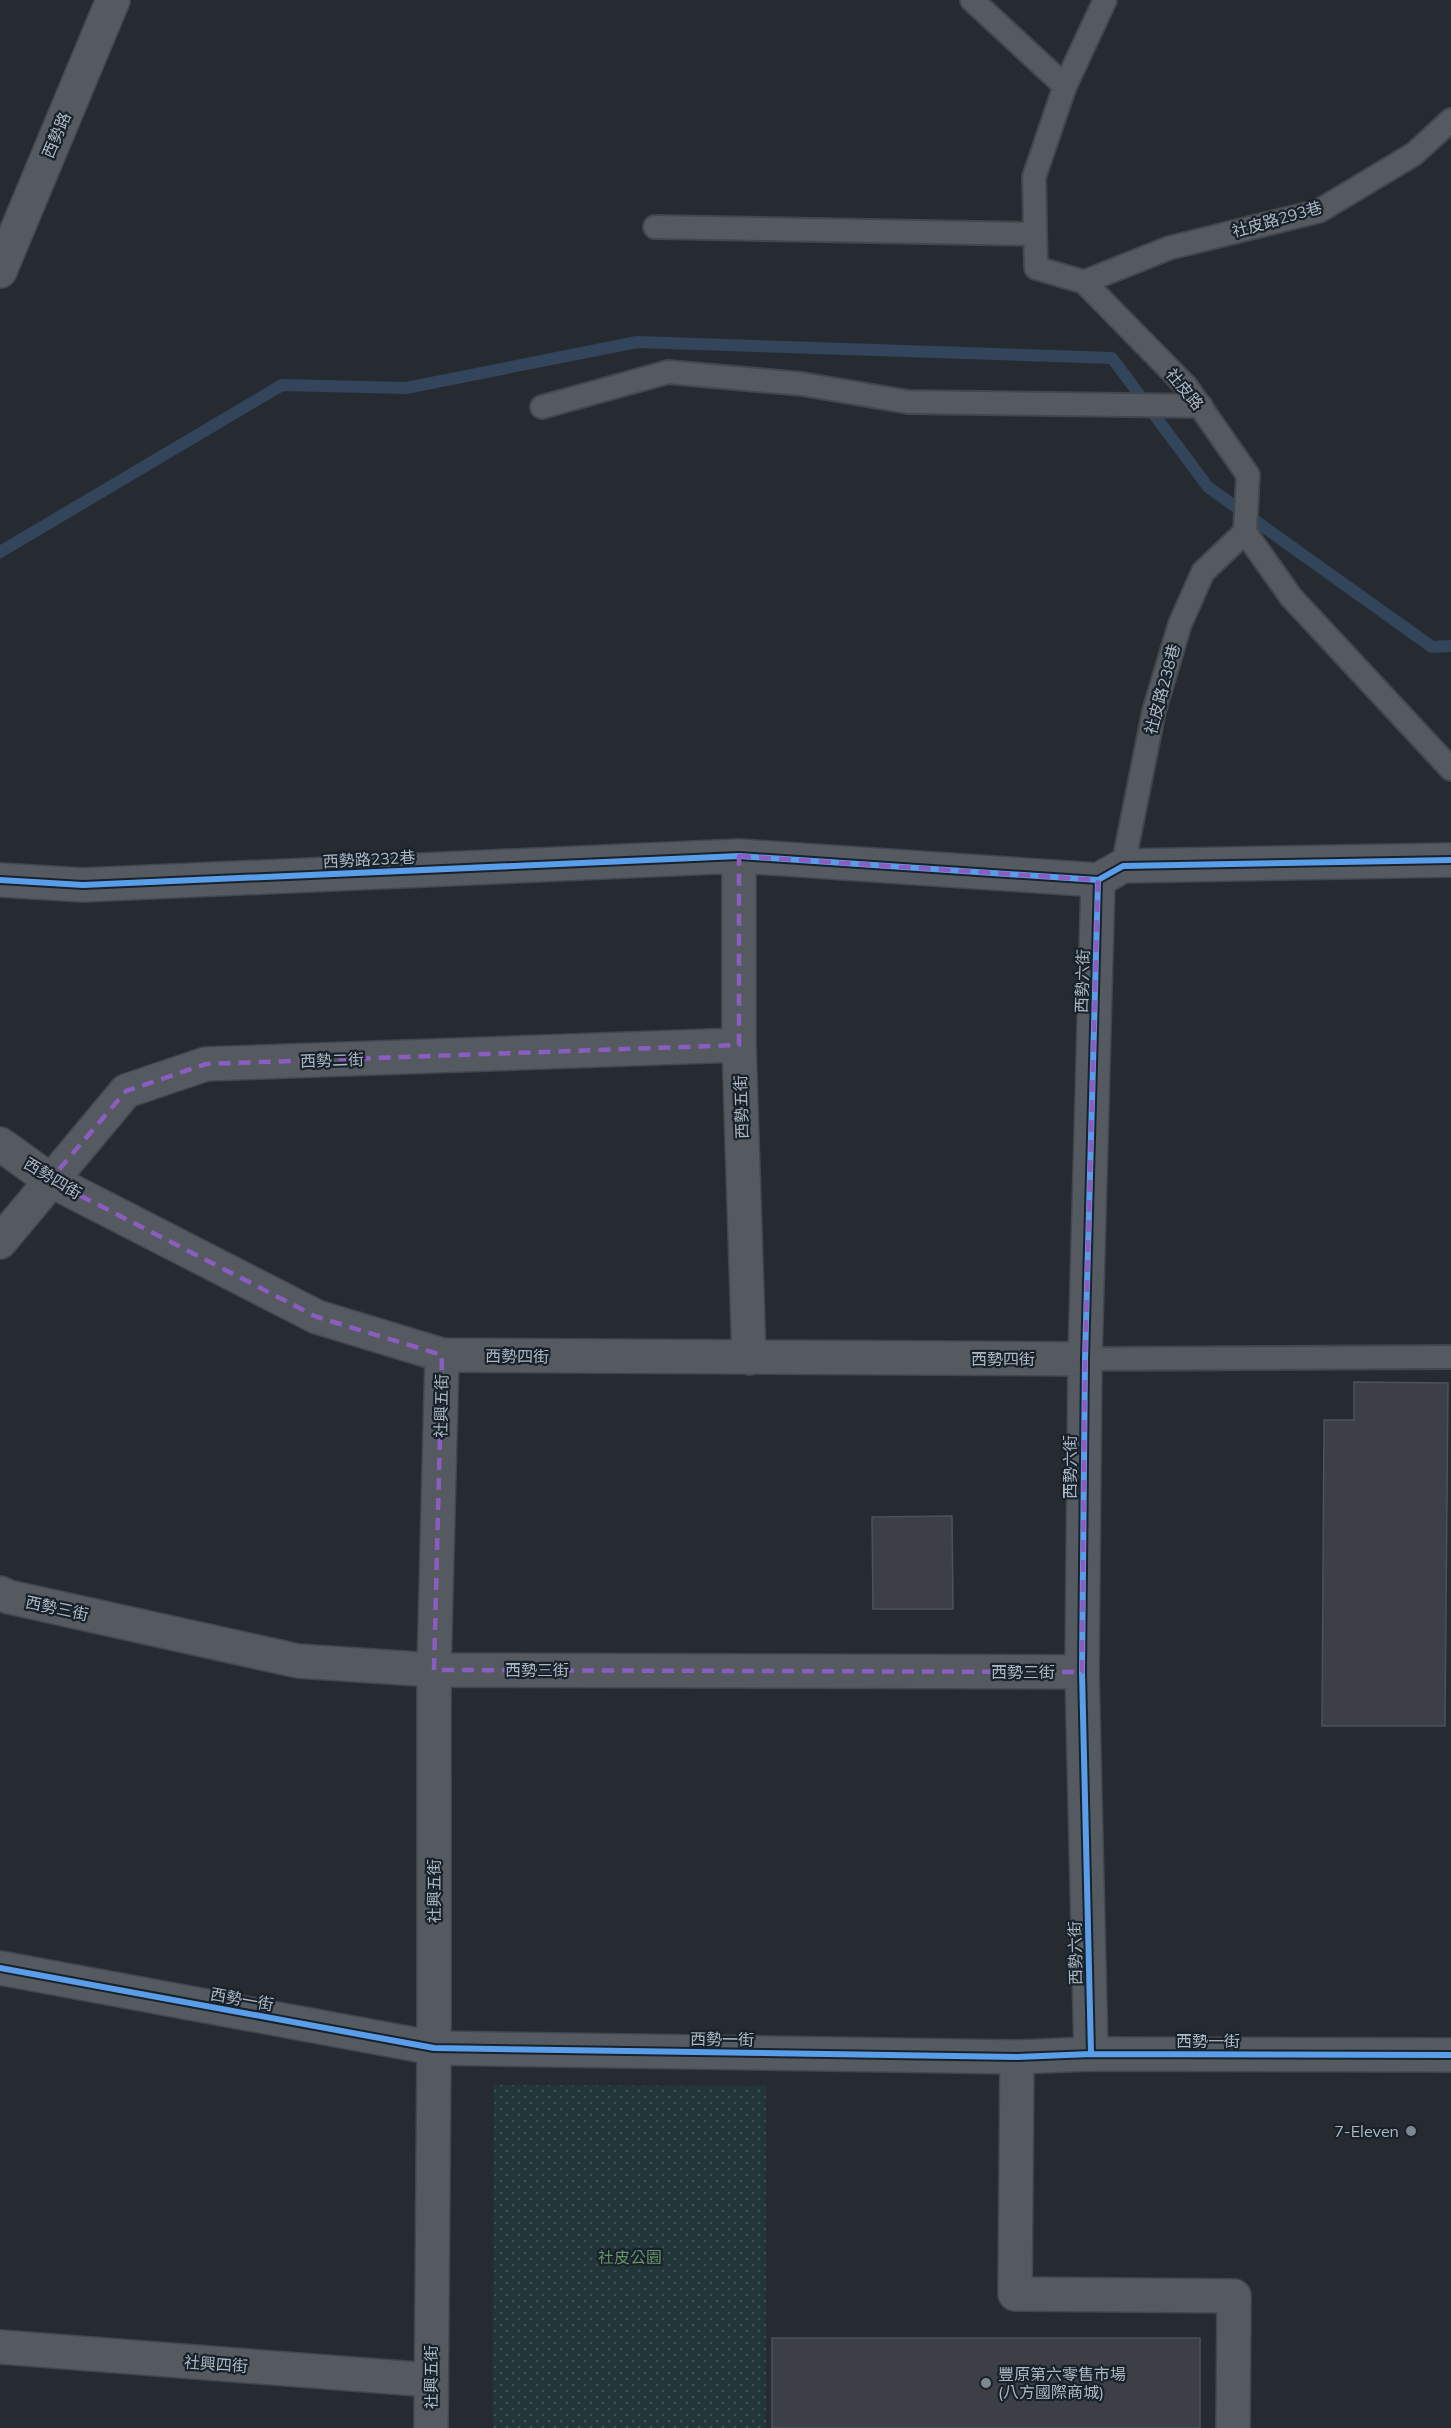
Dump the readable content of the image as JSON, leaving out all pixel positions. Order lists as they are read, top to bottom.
{
  "streets": {
    "street": [
      "西勢路",
      "西勢路232巷",
      "西勢六街",
      "西勢二街",
      "西勢五街",
      "西勢四街",
      "社興五街",
      "西勢三街",
      "西勢一街",
      "社興四街"
    ],
    "lane": ["社皮路293巷", "社皮路", "社皮路238巷"]
  },
  "crossings": [
    ["社皮路293巷", "社皮路"],
    ["社皮路", "社皮路238巷"],
    ["社皮路238巷", "西勢路232巷"],
    ["社皮路238巷", "西勢六街"],
    ["西勢路232巷", "西勢六街"],
    ["西勢路232巷", "西勢五街"],
    ["西勢六街", "西勢四街"],
    ["西勢六街", "西勢三街"],
    ["西勢六街", "西勢一街"],
    ["西勢二街", "西勢五街"],
    ["西勢二街", "西勢四街"],
    ["西勢五街", "西勢四街"],
    ["西勢四街", "社興五街"],
    ["社興五街", "西勢三街"],
    ["社興五街", "西勢一街"],
    ["社興五街", "社興四街"]
  ],
  "parks": ["社皮公園"],
  "places": ["7-Eleven", "豐原第六零售市場 (八方國際商城)"]
}
